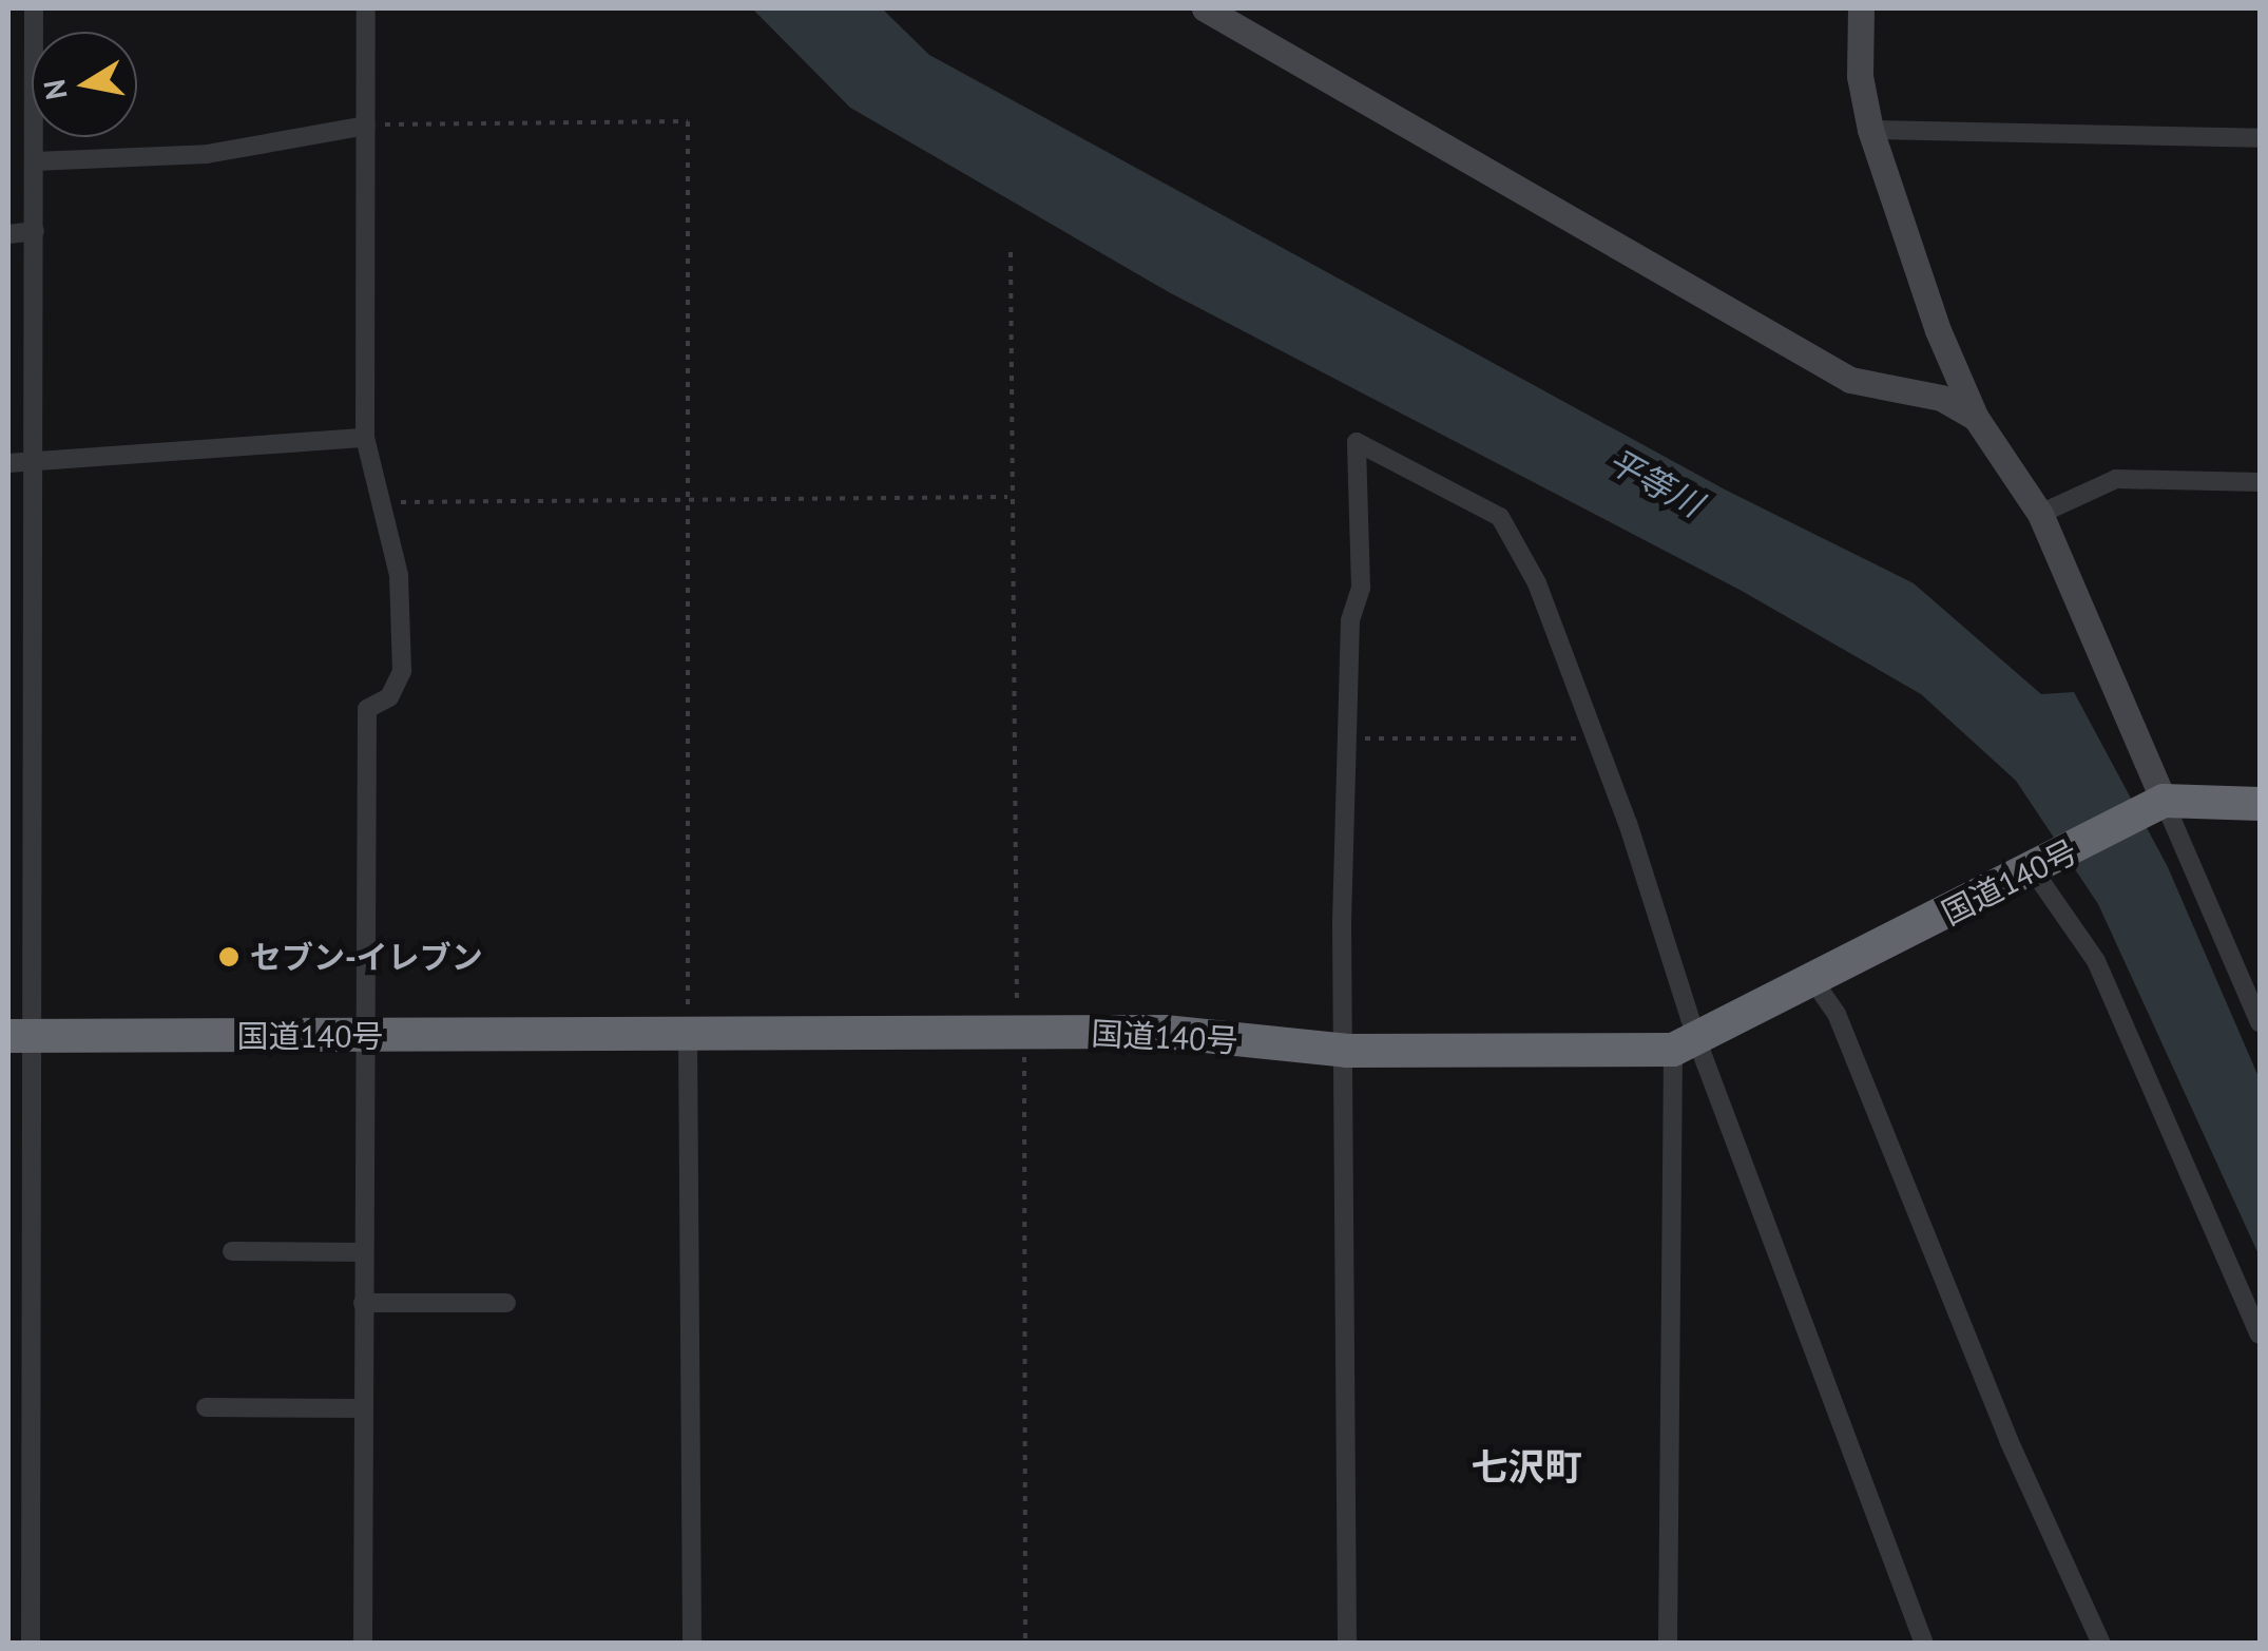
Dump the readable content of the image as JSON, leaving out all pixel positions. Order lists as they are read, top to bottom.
{
  "streets": {
    "highway": ["国道140号"]
  },
  "districts": ["七沢町"],
  "water": ["平等川"],
  "places": ["セブン-イレブン"],
  "north": "left"
}
